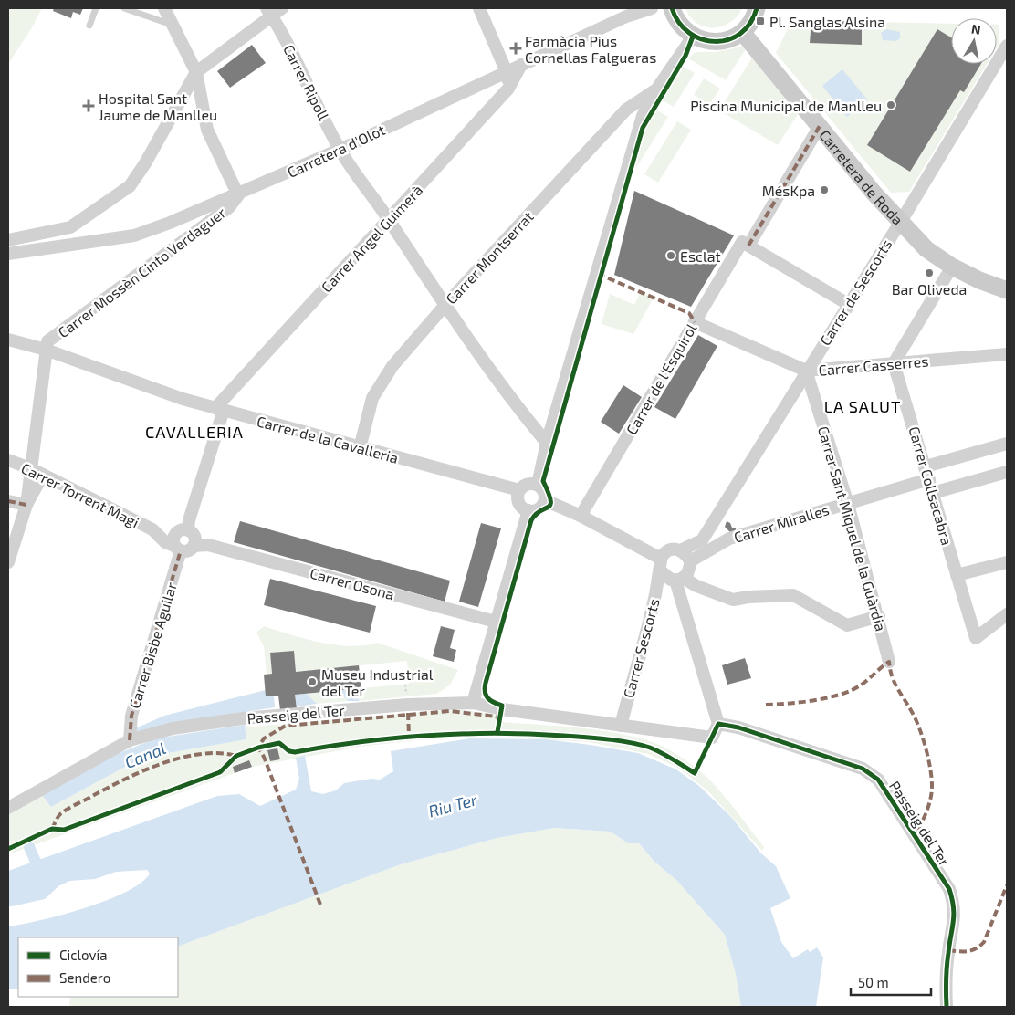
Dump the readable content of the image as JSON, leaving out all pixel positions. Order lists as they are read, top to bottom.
{
  "streets": {
    "street": [
      "Carrer Ripoll",
      "Carretera d'Olot",
      "Carretera de Roda",
      "Carrer Angel Guimerà",
      "Carrer Montserrat",
      "Carrer Mossèn Cinto Verdaguer",
      "Carrer de Sescorts",
      "Carrer Casserres",
      "Carrer de l'Esquirol",
      "Carrer de la Cavalleria",
      "Carrer Collsacabra",
      "Carrer Torrent Magi",
      "Carrer Miralles",
      "Carrer Sant Miquel de la Guàrdia",
      "Carrer Osona",
      "Carrer Bisbe Aguilar",
      "Carrer Sescorts",
      "Passeig del Ter"
    ]
  },
  "crossings": [
    ["Carrer Ripoll", "Carretera d'Olot"],
    ["Carrer Ripoll", "Carrer Angel Guimerà"],
    ["Carrer Ripoll", "Carrer Montserrat"],
    ["Carretera d'Olot", "Carrer Angel Guimerà"],
    ["Carretera d'Olot", "Carrer Mossèn Cinto Verdaguer"],
    ["Carretera de Roda", "Carrer de Sescorts"],
    ["Carrer Angel Guimerà", "Carrer de la Cavalleria"],
    ["Carrer Montserrat", "Carrer de la Cavalleria"],
    ["Carrer Mossèn Cinto Verdaguer", "Carrer de la Cavalleria"],
    ["Carrer de Sescorts", "Carrer Casserres"],
    ["Carrer de Sescorts", "Carrer Miralles"],
    ["Carrer de Sescorts", "Carrer Sant Miquel de la Guàrdia"],
    ["Carrer de Sescorts", "Carrer Sescorts"],
    ["Carrer Casserres", "Carrer de l'Esquirol"],
    ["Carrer Casserres", "Carrer Collsacabra"],
    ["Carrer Casserres", "Carrer Sant Miquel de la Guàrdia"],
    ["Carrer Collsacabra", "Carrer Miralles"],
    ["Carrer Torrent Magi", "Carrer Osona"],
    ["Carrer Torrent Magi", "Carrer Bisbe Aguilar"],
    ["Carrer Miralles", "Carrer Sant Miquel de la Guàrdia"],
    ["Carrer Miralles", "Carrer Sescorts"],
    ["Carrer Osona", "Carrer Bisbe Aguilar"],
    ["Carrer Bisbe Aguilar", "Passeig del Ter"],
    ["Carrer Sescorts", "Passeig del Ter"]
  ],
  "districts": ["LA SALUT", "CAVALLERIA"],
  "water": ["Canal", "Riu Ter"],
  "places": {
    "transit": ["Pl. Sanglas Alsina"],
    "health": ["Farmàcia Pius Cornellas Falgueras", "Hospital Sant Jaume de Manlleu"],
    "other": [
      "Piscina Municipal de Manlleu",
      "MésKpa",
      "Esclat",
      "Bar Oliveda",
      "Museu Industrial del Ter"
    ]
  },
  "legend": ["Ciclovía", "Sendero"],
  "scale_bar": "50 m",
  "north": "top"
}
